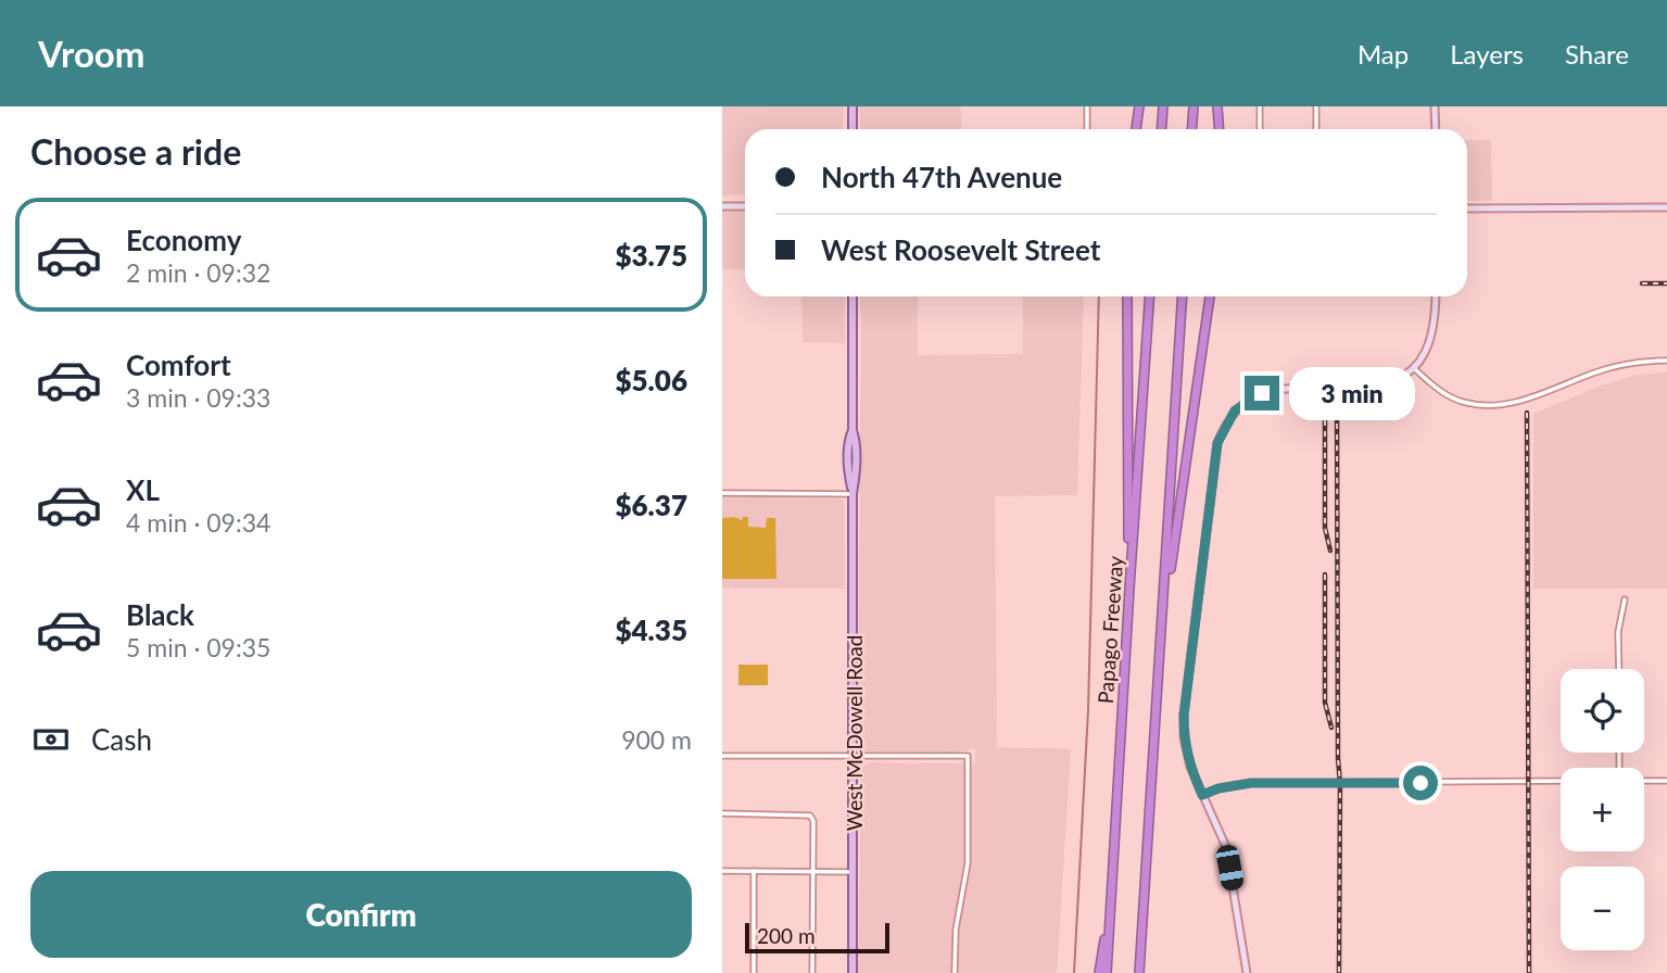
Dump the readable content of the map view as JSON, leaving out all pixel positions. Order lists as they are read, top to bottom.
{
  "streets": {
    "highway": ["Papago Freeway"],
    "main road": ["West McDowell Road"]
  },
  "scale_bar": "200 m",
  "page": {
    "header": "Vroom",
    "nav": ["Map", "Layers", "Share"],
    "heading": "Choose a ride",
    "banner": ["North 47th Avenue", "West Roosevelt Street"],
    "list": [
      {
        "name": "Economy",
        "note": "2 min · 09:32",
        "value": "$3.75"
      },
      {
        "name": "Comfort",
        "note": "3 min · 09:33",
        "value": "$5.06"
      },
      {
        "name": "XL",
        "note": "4 min · 09:34",
        "value": "$6.37"
      },
      {
        "name": "Black",
        "note": "5 min · 09:35",
        "value": "$4.35"
      }
    ],
    "bubble": "3 min",
    "map_buttons": ["+", "−"],
    "pay": ["Cash", "900 m"],
    "buttons": "Confirm",
    "scale": "200 m"
  }
}
